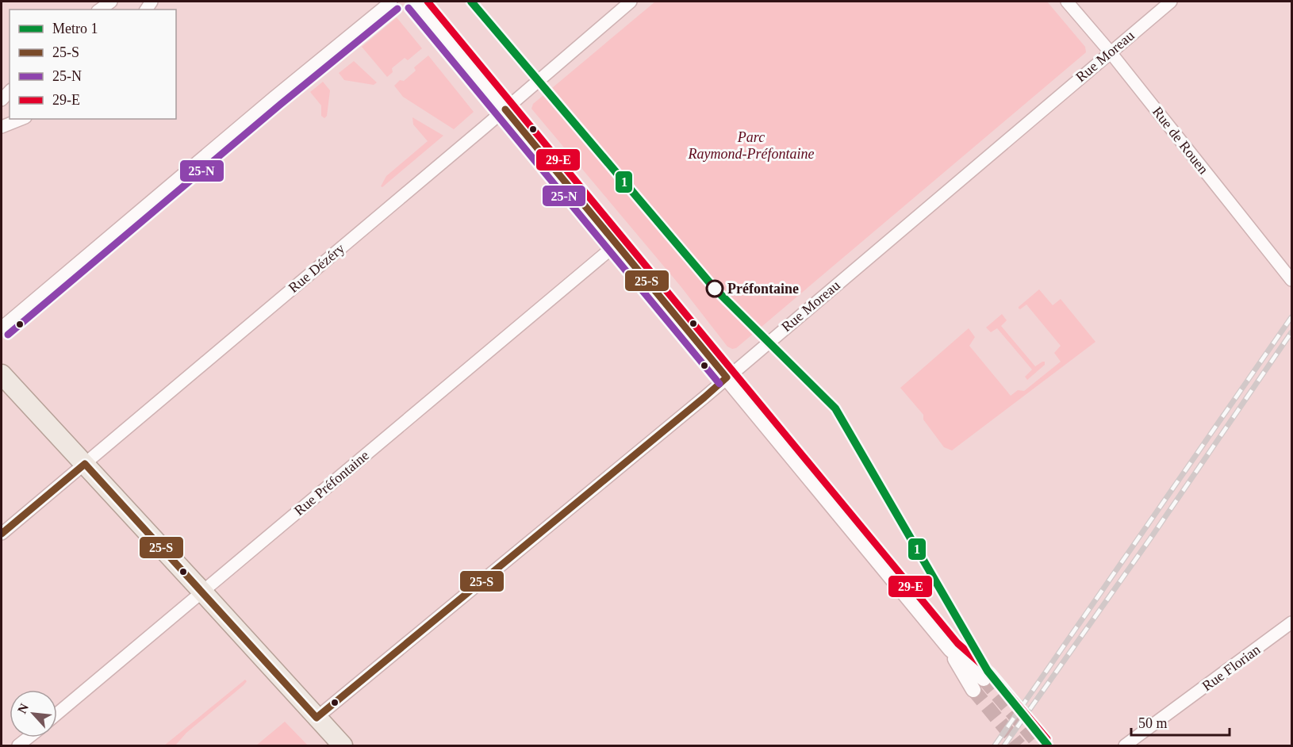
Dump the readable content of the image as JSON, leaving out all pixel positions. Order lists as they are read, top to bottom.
{
  "streets": {
    "street": [
      "Rue Moreau",
      "Rue de Rouen",
      "Rue Dézéry",
      "Rue Préfontaine",
      "Rue Florian"
    ]
  },
  "crossings": [
    ["Rue Moreau", "Rue de Rouen"]
  ],
  "parks": ["Parc Raymond-Préfontaine"],
  "places": ["Préfontaine"],
  "lines": [
    "metro line 1",
    "transit line 29-E",
    "transit line 25-N",
    "transit line 25-S"
  ],
  "legend": [
    "Metro 1",
    "25-S",
    "25-N",
    "29-E"
  ],
  "scale_bar": "50 m",
  "north": "top left"
}
